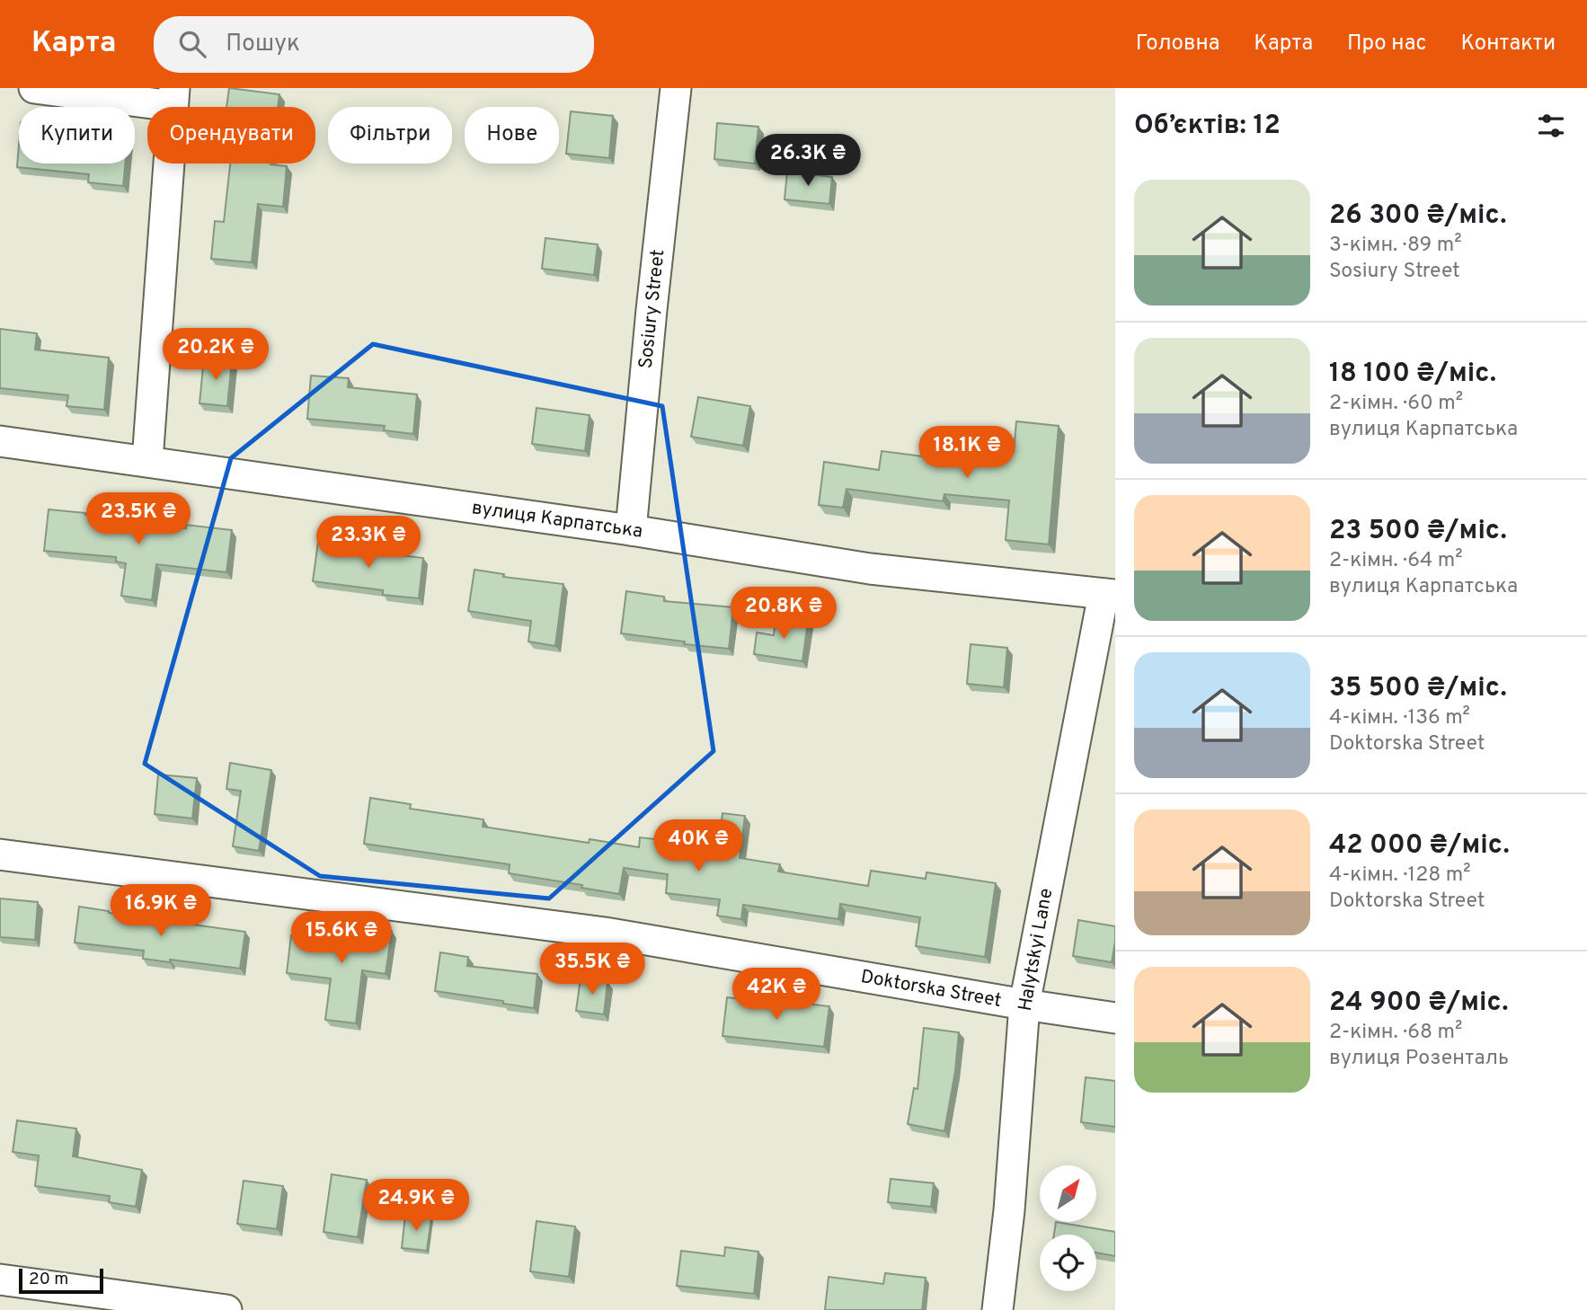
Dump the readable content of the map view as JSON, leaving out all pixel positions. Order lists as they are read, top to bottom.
{
  "streets": {
    "street": [
      "Sosiury Street",
      "вулиця Карпатська",
      "Halytskyi Lane",
      "Doktorska Street"
    ]
  },
  "crossings": [
    ["Sosiury Street", "вулиця Карпатська"],
    ["вулиця Карпатська", "Halytskyi Lane"],
    ["Halytskyi Lane", "Doktorska Street"]
  ],
  "scale_bar": "20 m",
  "north": "top right",
  "page": {
    "header": "Карта",
    "search": "Пошук",
    "nav": [
      "Головна",
      "Карта",
      "Про нас",
      "Контакти"
    ],
    "heading": "Об’єктів: 12",
    "chip": [
      "Купити",
      "Орендувати",
      "Фільтри",
      "Нове"
    ],
    "price": [
      "26.3K ₴",
      "20.2K ₴",
      "18.1K ₴",
      "23.5K ₴",
      "23.3K ₴",
      "20.8K ₴",
      "40K ₴",
      "16.9K ₴",
      "15.6K ₴",
      "35.5K ₴",
      "42K ₴",
      "24.9K ₴"
    ],
    "list": [
      {
        "name": "26 300 ₴/міс.",
        "note": "3-кімн. · 89 m² · Sosiury Street"
      },
      {
        "name": "18 100 ₴/міс.",
        "note": "2-кімн. · 60 m² · вулиця Карпатська"
      },
      {
        "name": "23 500 ₴/міс.",
        "note": "2-кімн. · 64 m² · вулиця Карпатська"
      },
      {
        "name": "35 500 ₴/міс.",
        "note": "4-кімн. · 136 m² · Doktorska Street"
      },
      {
        "name": "42 000 ₴/міс.",
        "note": "4-кімн. · 128 m² · Doktorska Street"
      },
      {
        "name": "24 900 ₴/міс.",
        "note": "2-кімн. · 68 m² · вулиця Розенталь"
      }
    ],
    "scale": "20 m"
  }
}
